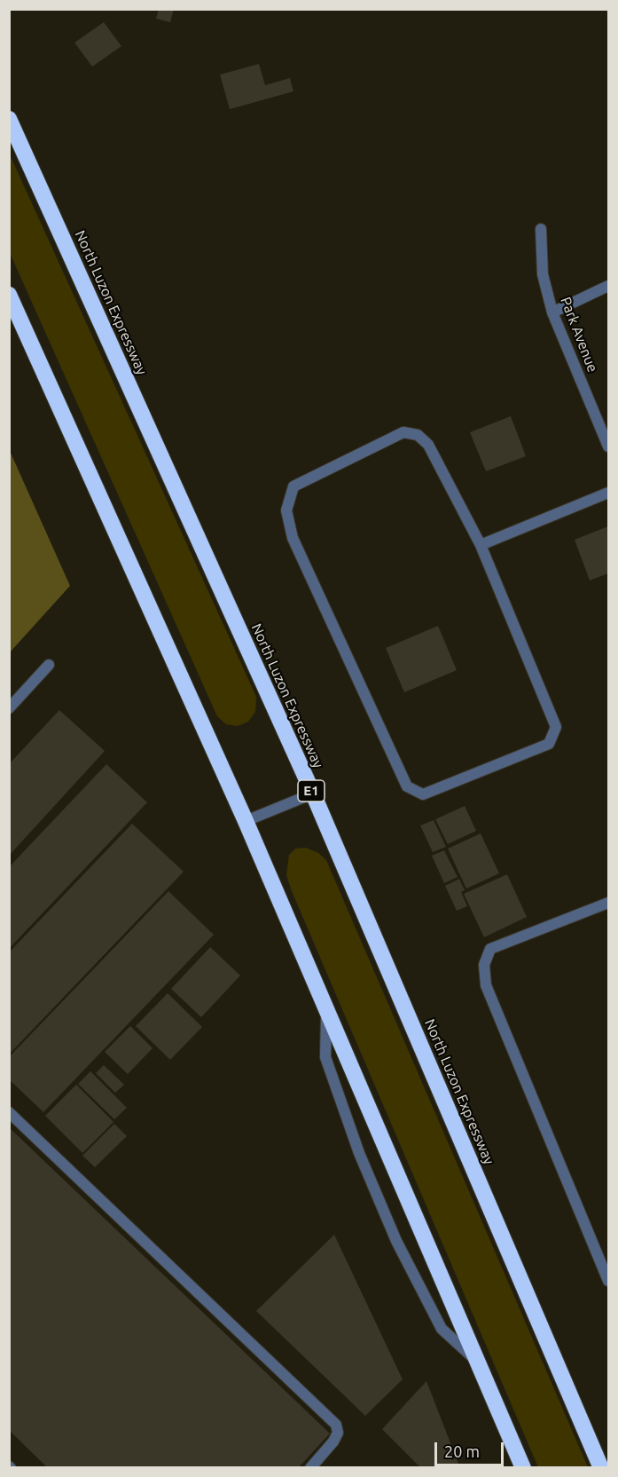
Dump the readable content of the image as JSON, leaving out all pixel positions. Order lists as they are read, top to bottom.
{
  "streets": {
    "highway": ["North Luzon Expressway", "E1"],
    "street": ["Park Avenue"]
  },
  "scale_bar": "20 m"
}
